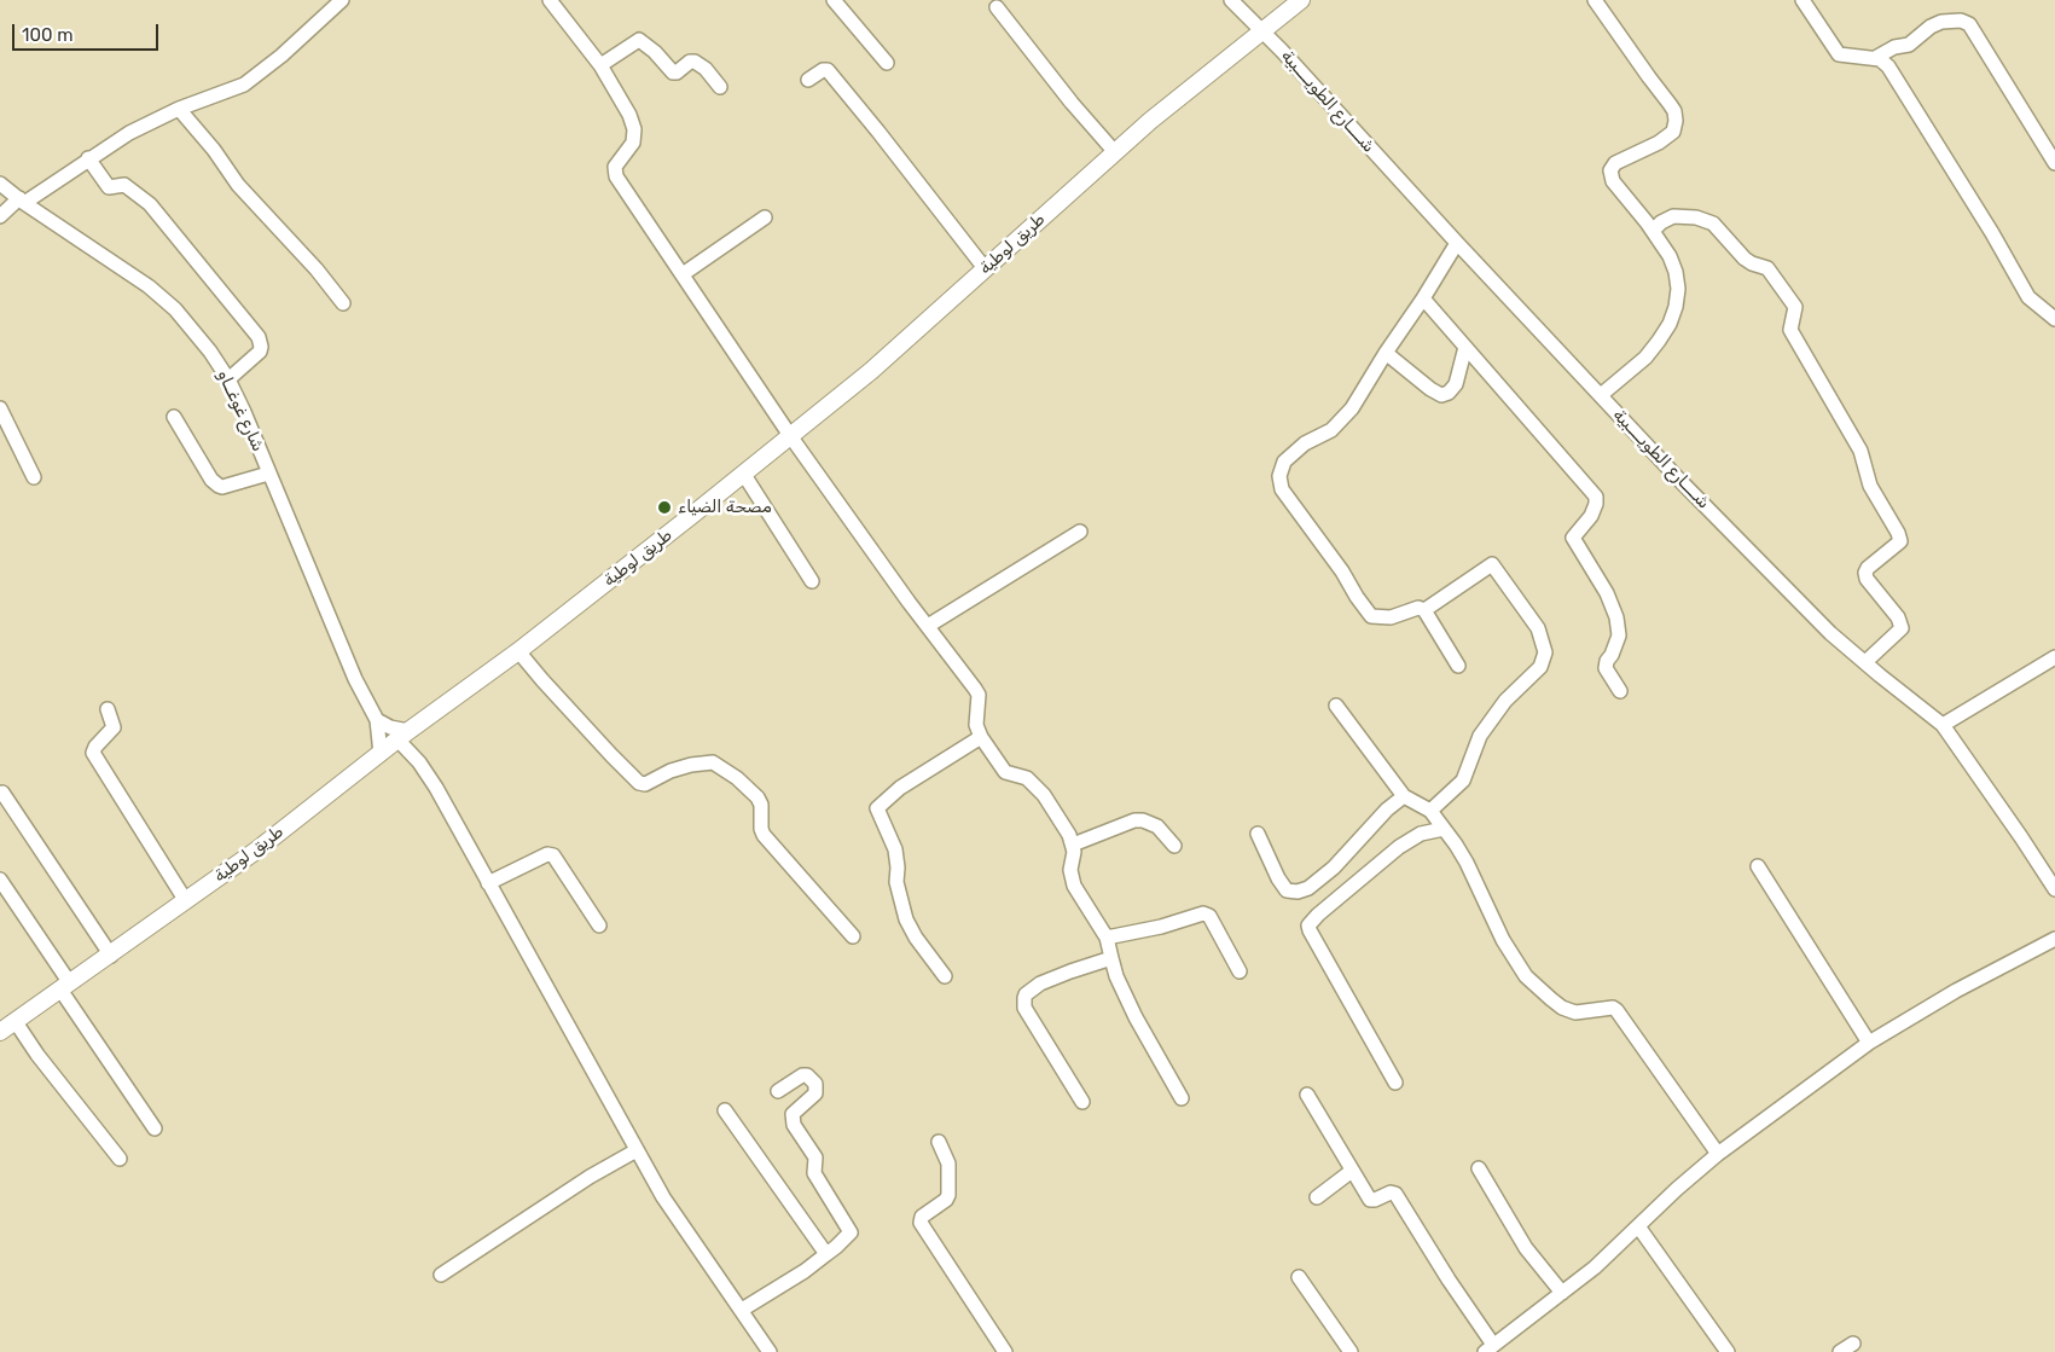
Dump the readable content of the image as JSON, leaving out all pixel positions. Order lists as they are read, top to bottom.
{
  "streets": {
    "main road": ["طريق لوطية"],
    "street": ["شــــارع الطويــــبية", "شارع غوغــاو"]
  },
  "crossings": [
    ["شــــارع الطويــــبية", "طريق لوطية"]
  ],
  "places": ["مصحة الضياء"],
  "scale_bar": "100 m"
}
